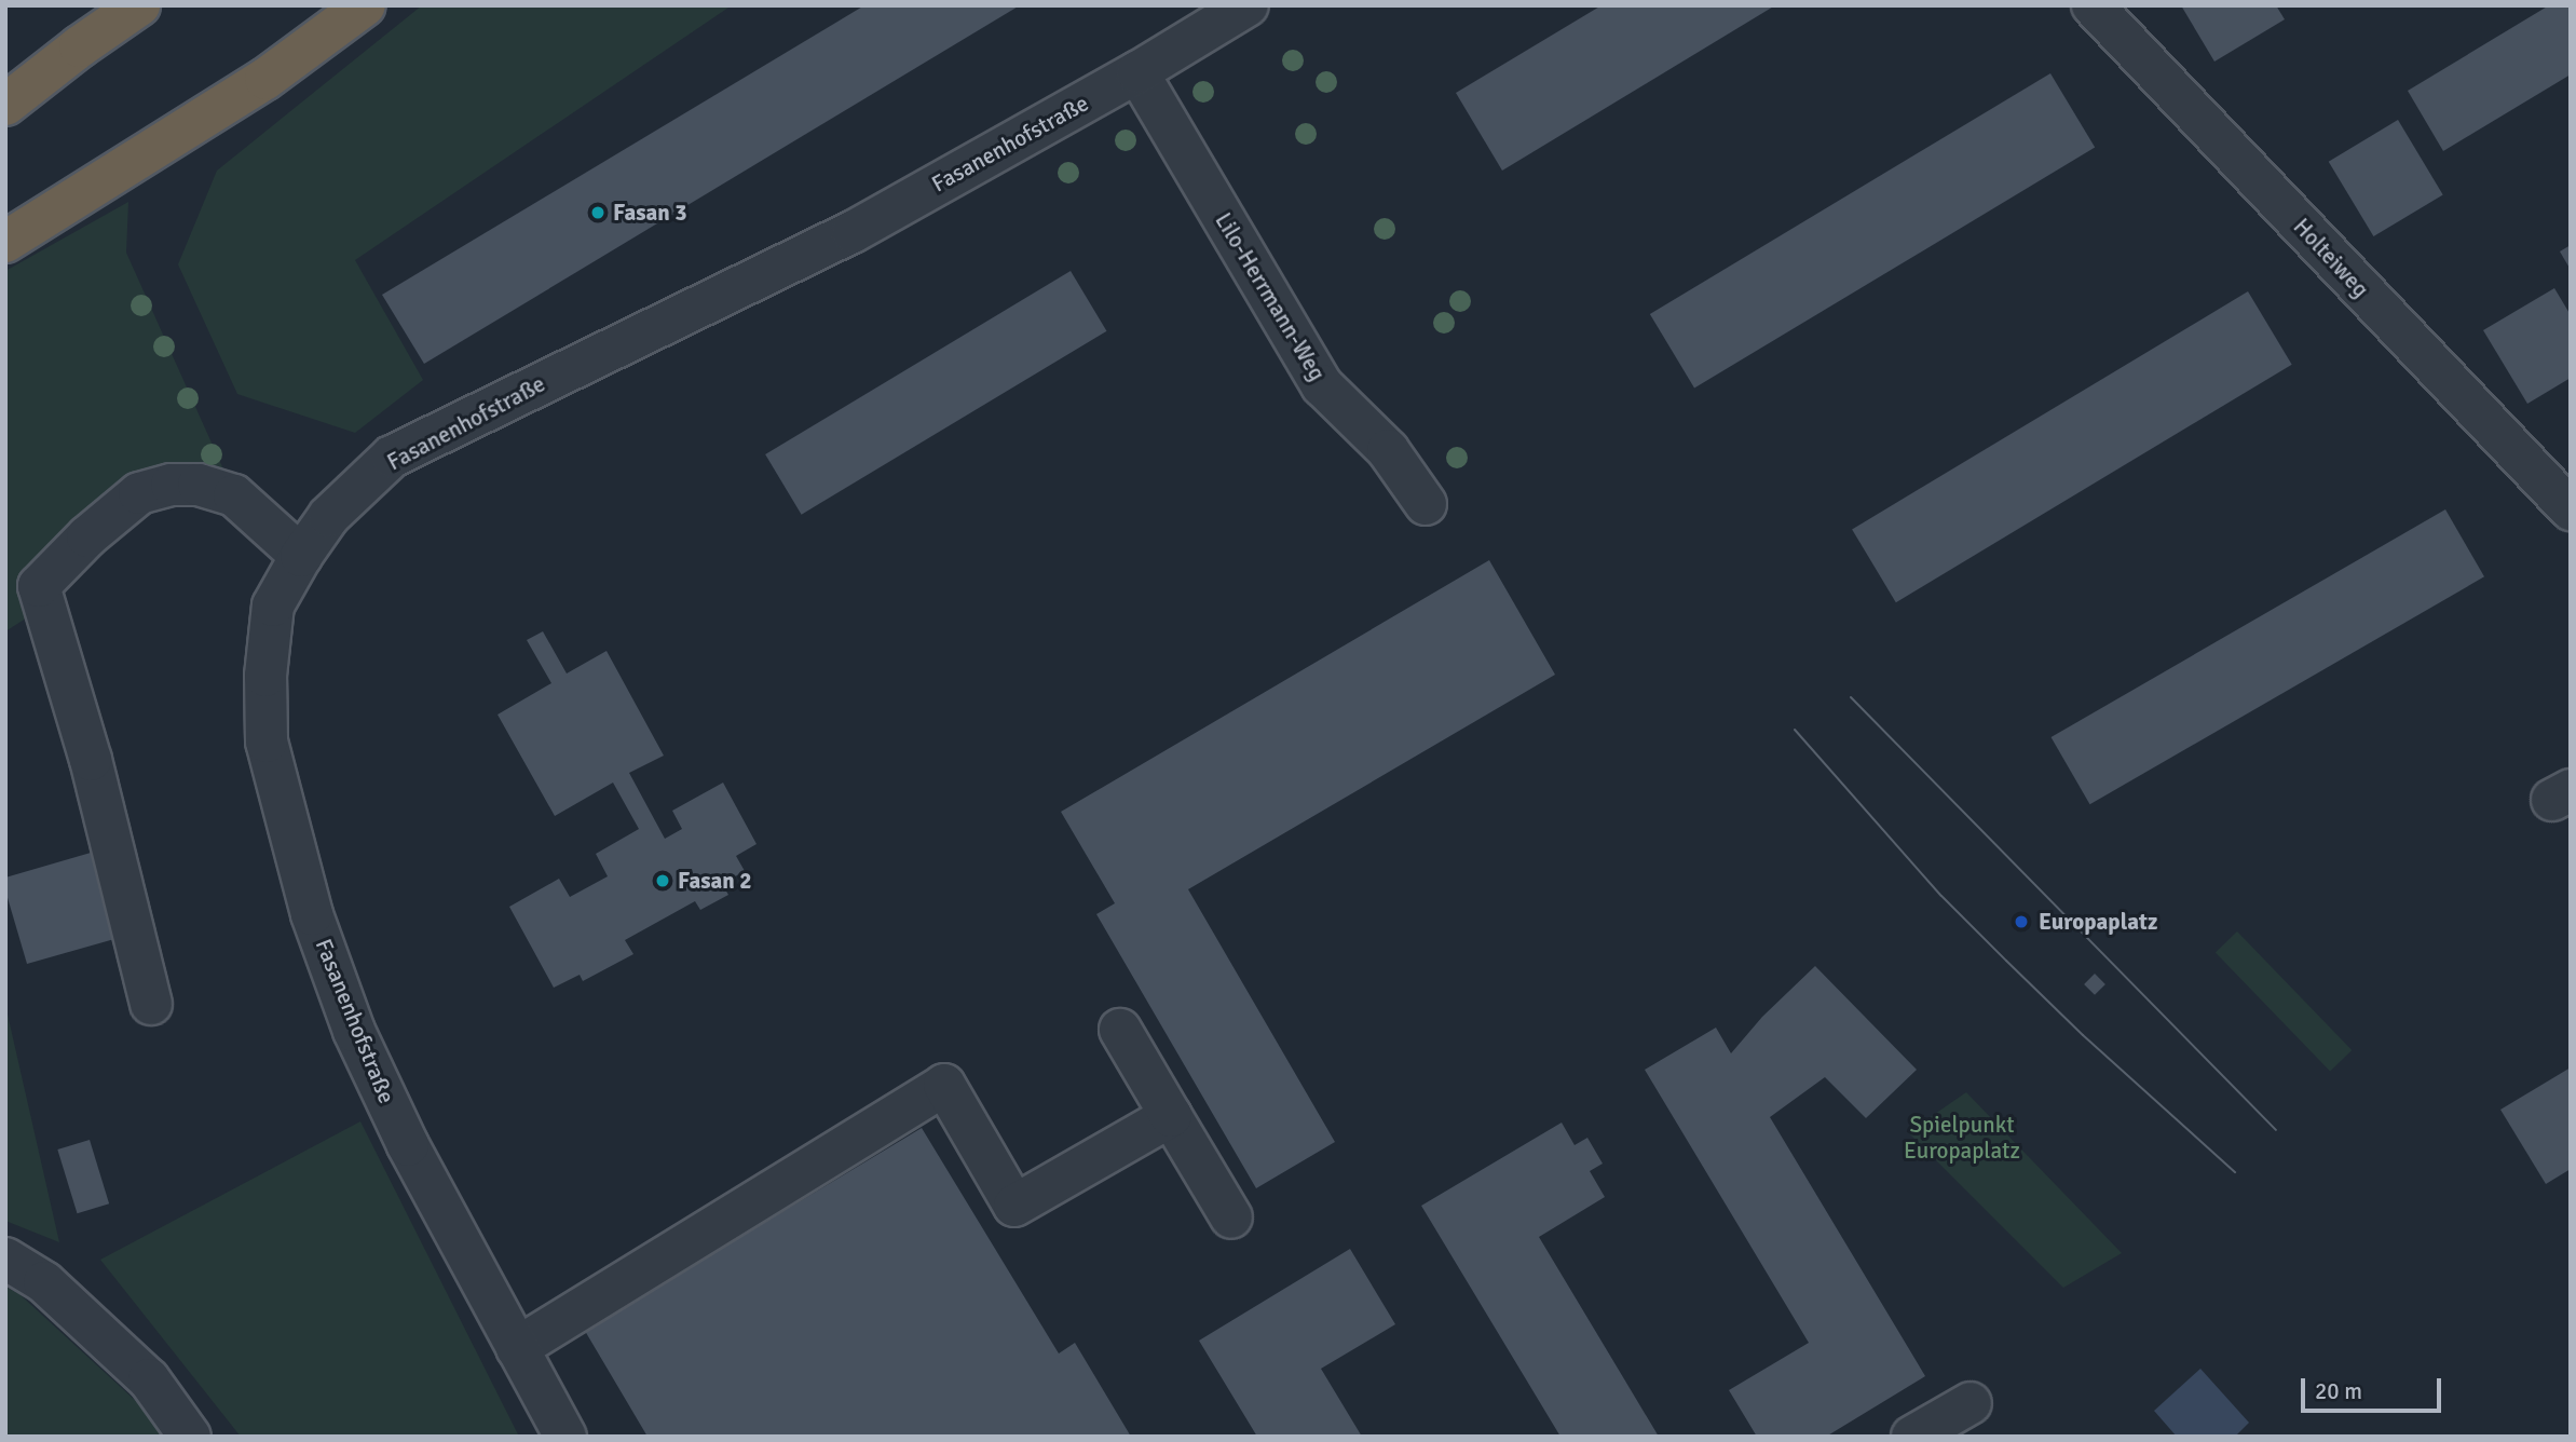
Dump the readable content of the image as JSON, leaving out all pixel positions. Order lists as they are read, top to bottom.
{
  "streets": {
    "street": ["Fasanenhofstraße", "Holteiweg", "Lilo-Herrmann-Weg"]
  },
  "crossings": [
    ["Fasanenhofstraße", "Lilo-Herrmann-Weg"]
  ],
  "parks": ["Spielpunkt Europaplatz"],
  "places": ["Fasan 3", "Fasan 2", "Europaplatz"],
  "scale_bar": "20 m"
}
